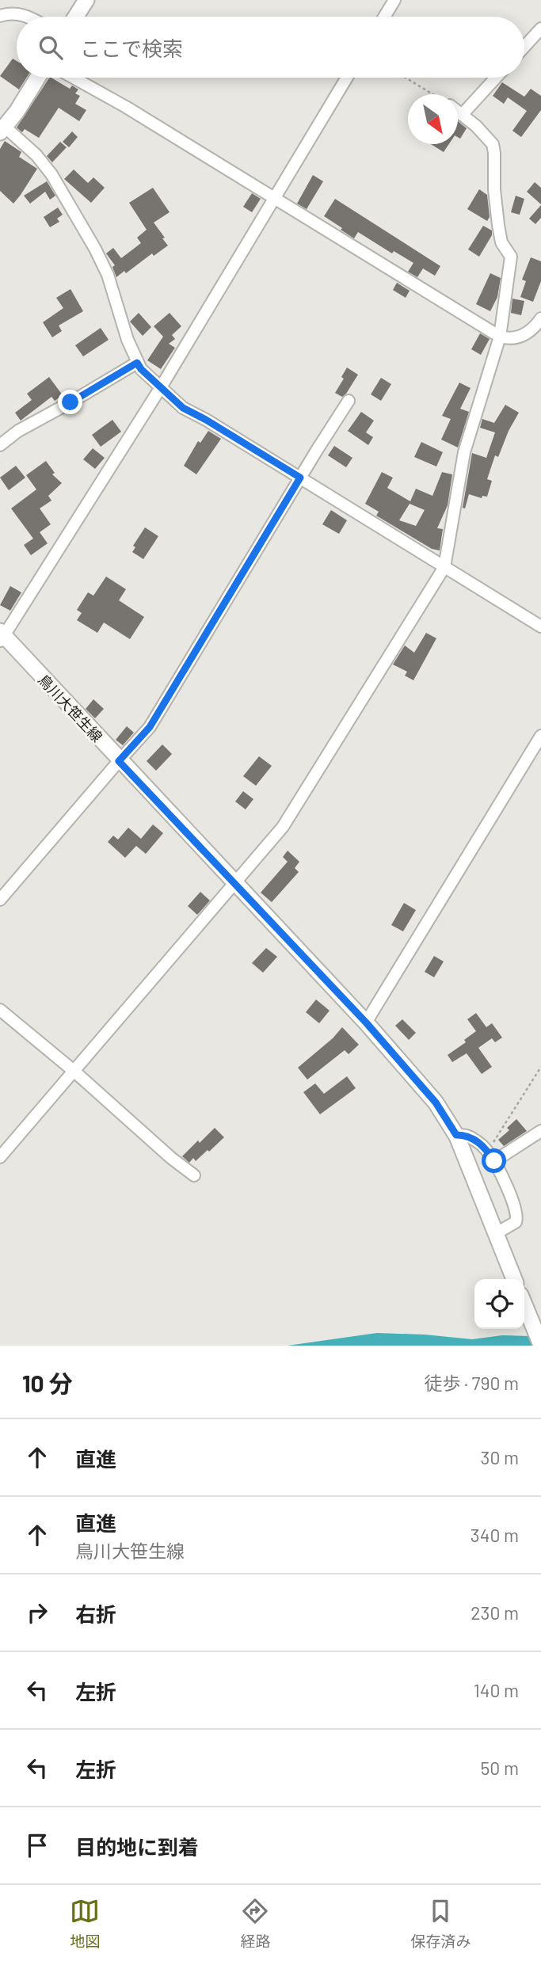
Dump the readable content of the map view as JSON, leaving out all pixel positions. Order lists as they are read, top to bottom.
{
  "streets": {
    "street": ["鳥川大笹生線"]
  },
  "north": "bottom right",
  "page": {
    "search": "ここで検索",
    "heading": ["10 分", "徒歩 · 790 m"],
    "list": [
      ["直進", "30 m"],
      ["直進", "鳥川大笹生線", "340 m"],
      ["右折", "230 m"],
      ["左折", "140 m"],
      ["左折", "50 m"],
      "目的地に到着"
    ],
    "nav": ["地図", "経路", "保存済み"]
  }
}
